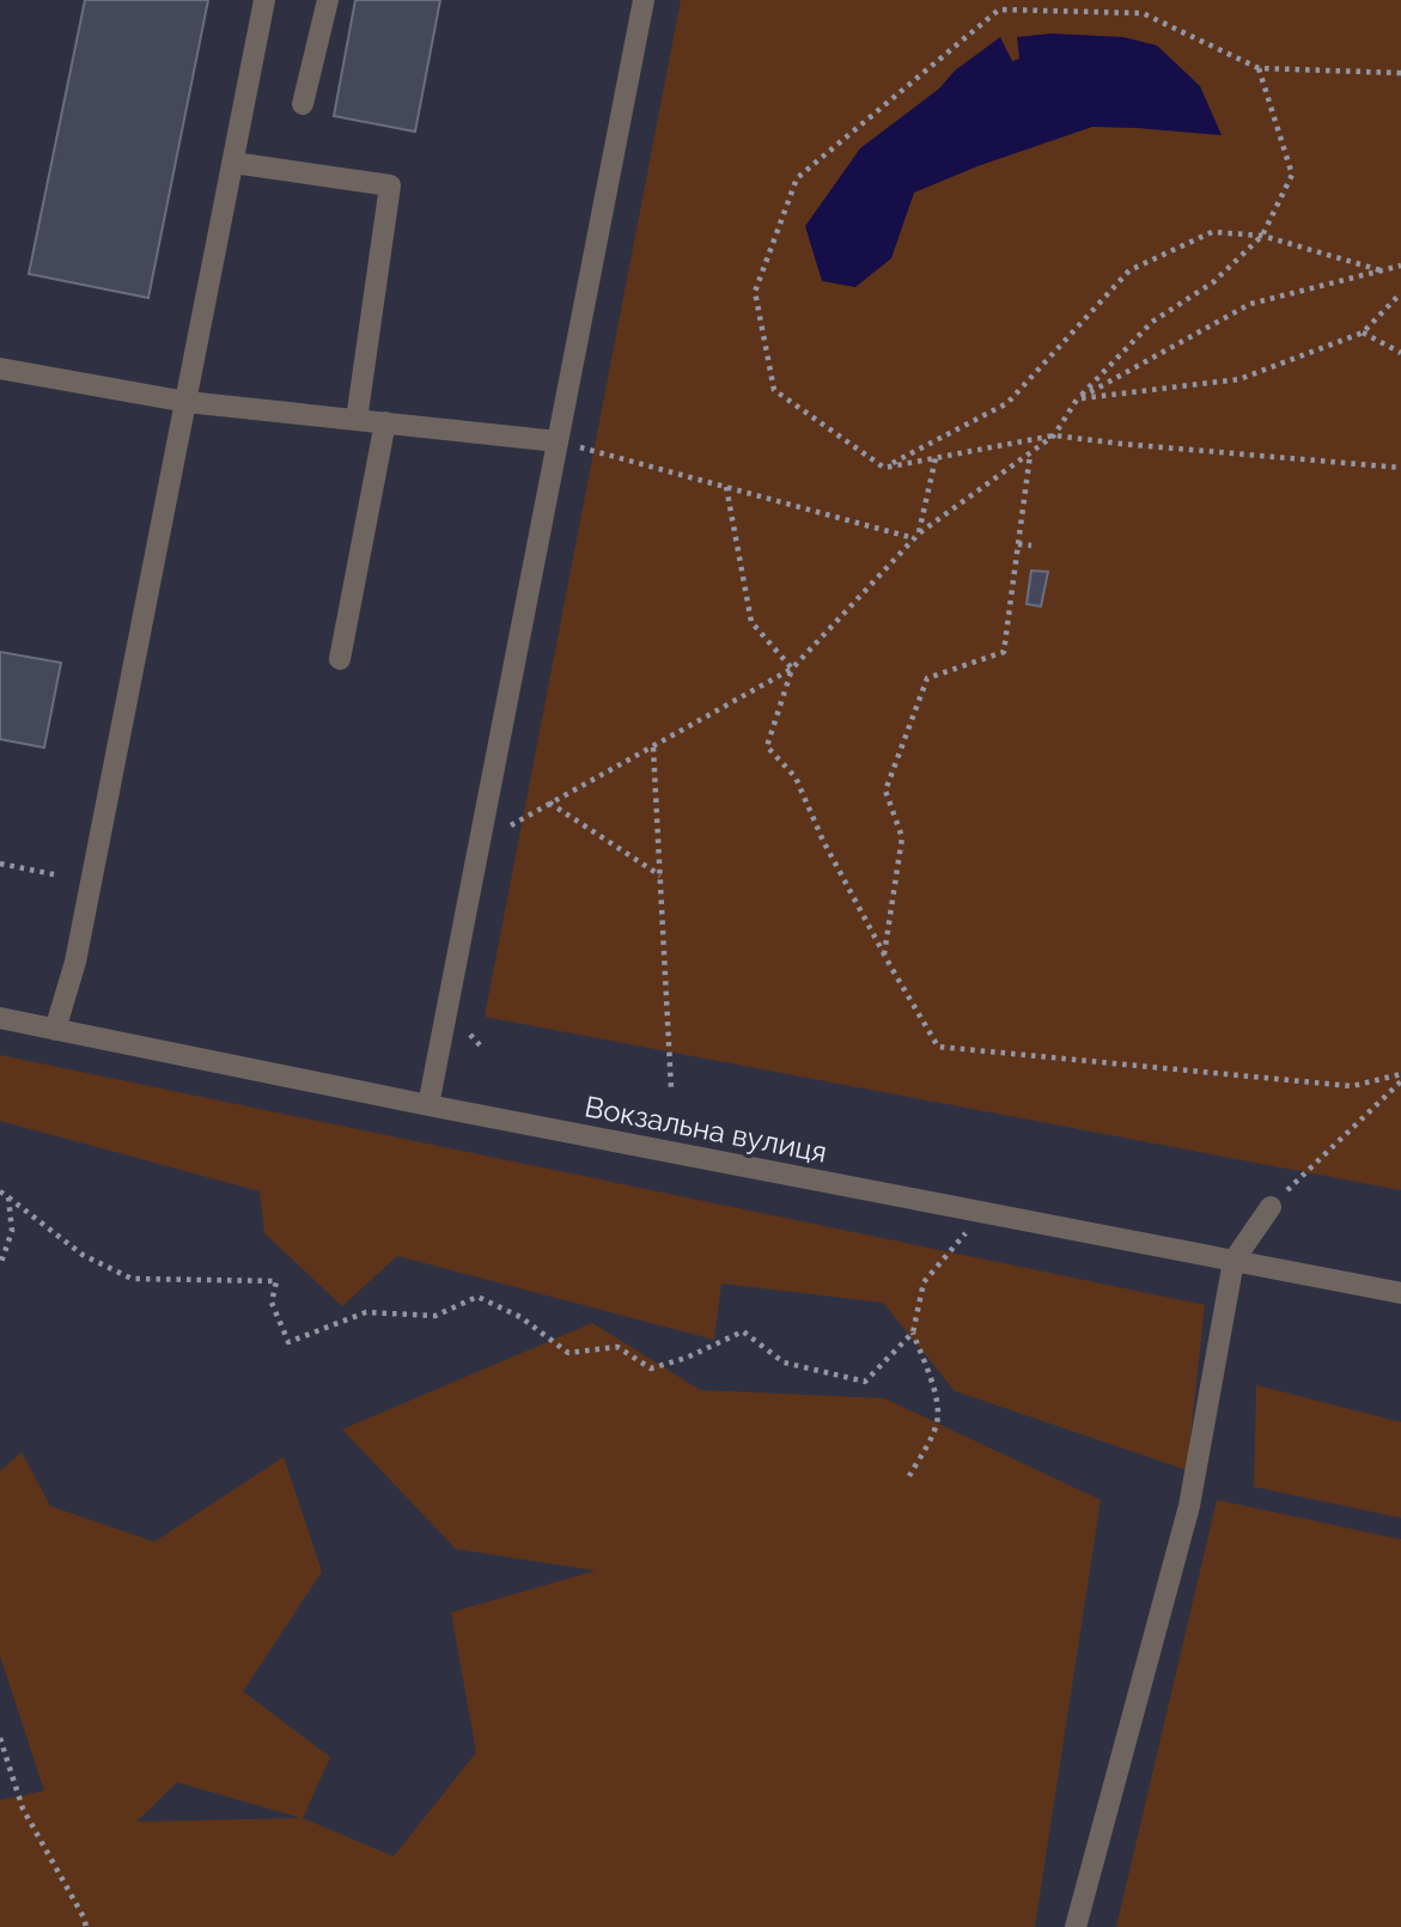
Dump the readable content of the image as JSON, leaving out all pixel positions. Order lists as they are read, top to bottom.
{
  "streets": {
    "street": ["Вокзальна вулиця"]
  }
}
